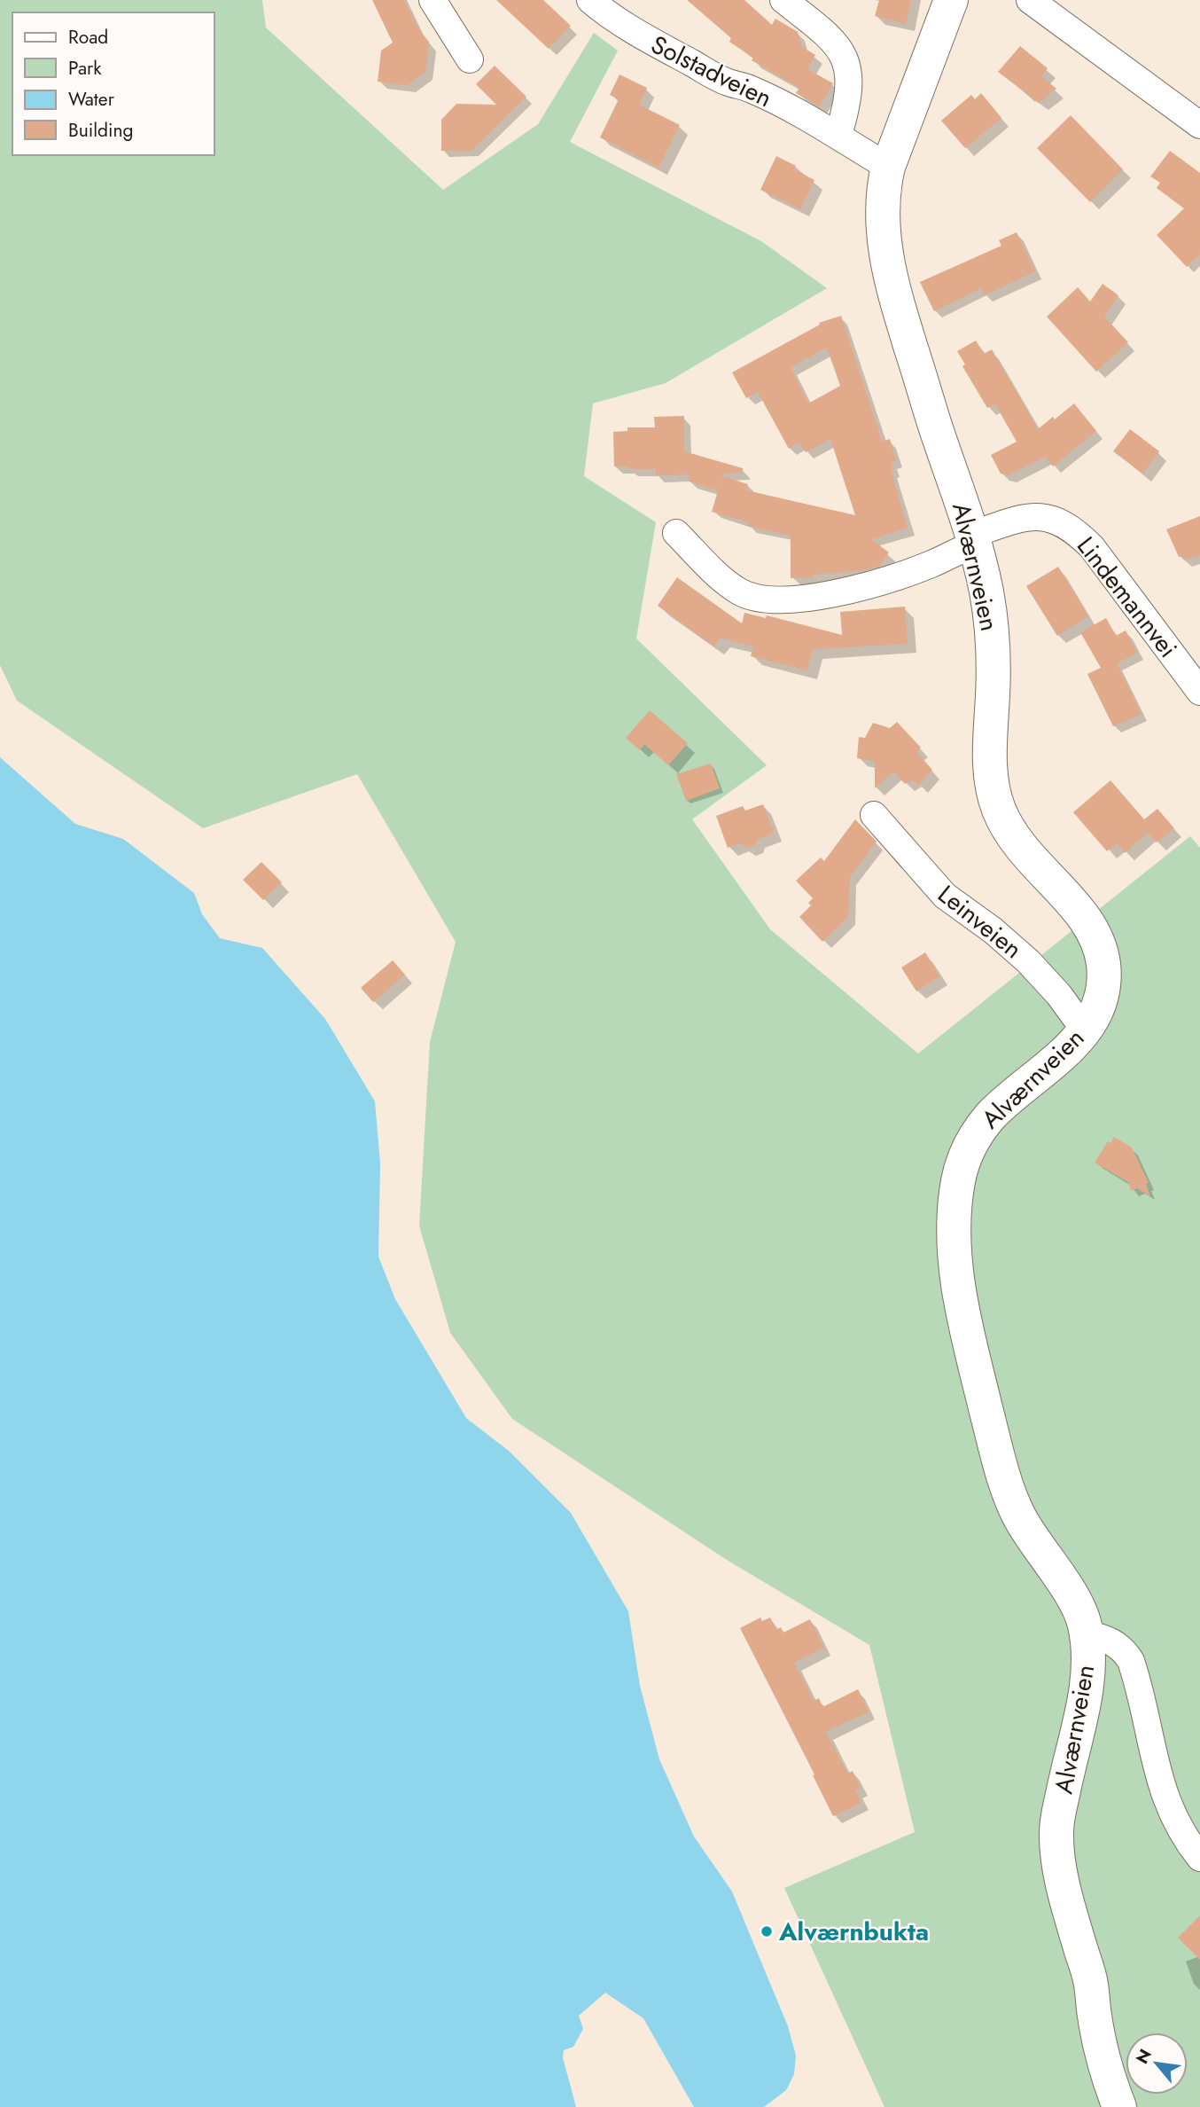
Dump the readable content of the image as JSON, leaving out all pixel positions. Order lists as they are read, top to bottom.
{
  "streets": {
    "main road": ["Alværnveien"],
    "street": ["Solstadveien", "Lindemannvei", "Leinveien"]
  },
  "crossings": [
    ["Solstadveien", "Alværnveien"],
    ["Alværnveien", "Lindemannvei"],
    ["Alværnveien", "Leinveien"]
  ],
  "places": ["Alværnbukta"],
  "legend": [
    "Road",
    "Park",
    "Water",
    "Building"
  ],
  "north": "top left"
}
